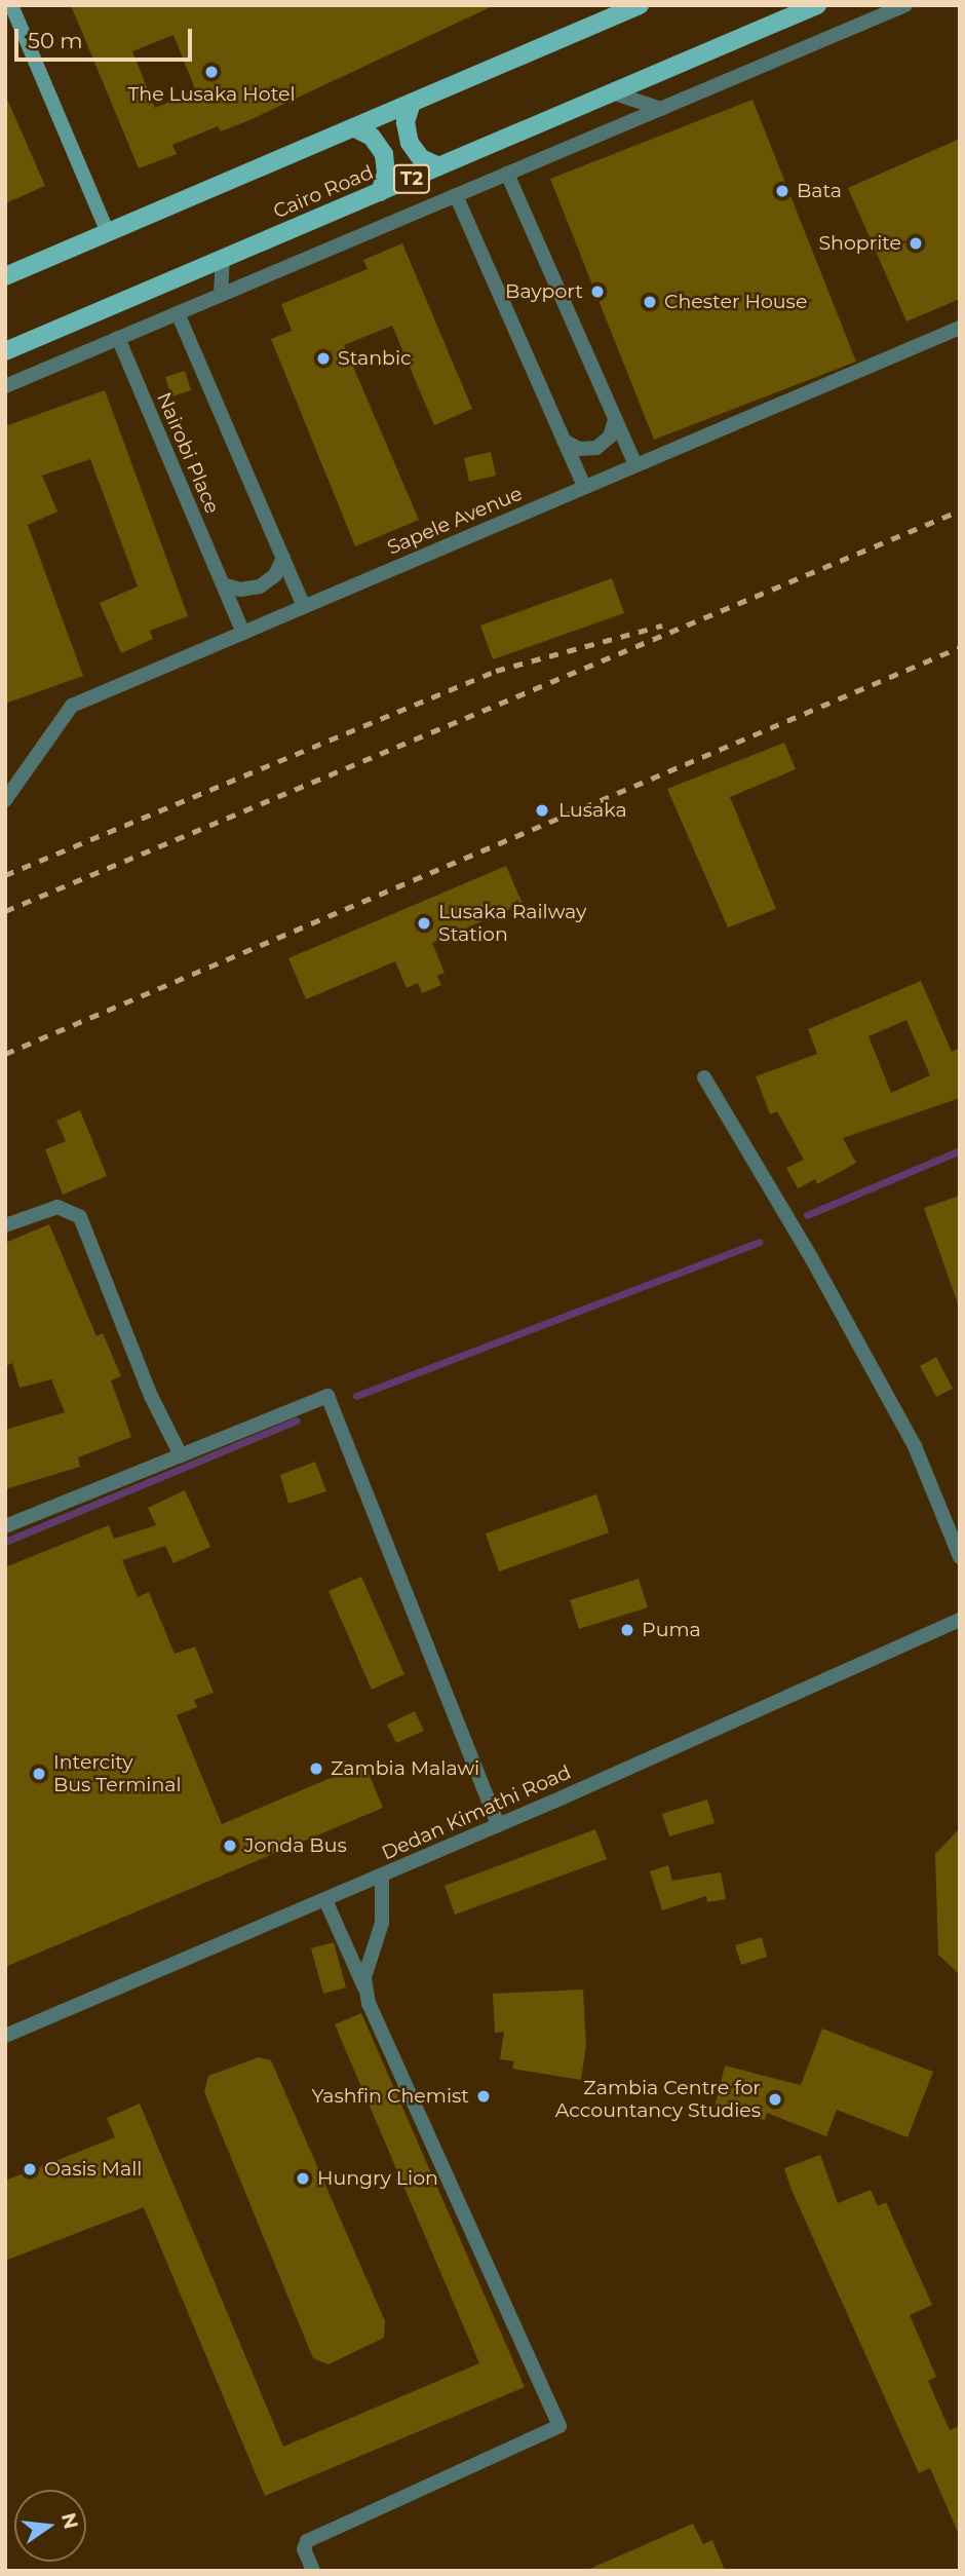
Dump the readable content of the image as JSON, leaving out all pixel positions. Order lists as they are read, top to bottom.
{
  "streets": {
    "main road": ["T2", "Cairo Road"],
    "street": ["Nairobi Place", "Sapele Avenue", "Dedan Kimathi Road"]
  },
  "crossings": [
    ["Nairobi Place", "Sapele Avenue"]
  ],
  "places": [
    "The Lusaka Hotel",
    "Bata",
    "Shoprite",
    "Bayport",
    "Chester House",
    "Stanbic",
    "Lusaka",
    "Lusaka Railway Station",
    "Puma",
    "Zambia Malawi",
    "Intercity Bus Terminal",
    "Jonda Bus",
    "Yashfin Chemist",
    "Zambia Centre for Accountancy Studies",
    "Oasis Mall",
    "Hungry Lion"
  ],
  "scale_bar": "50 m",
  "north": "right"
}
